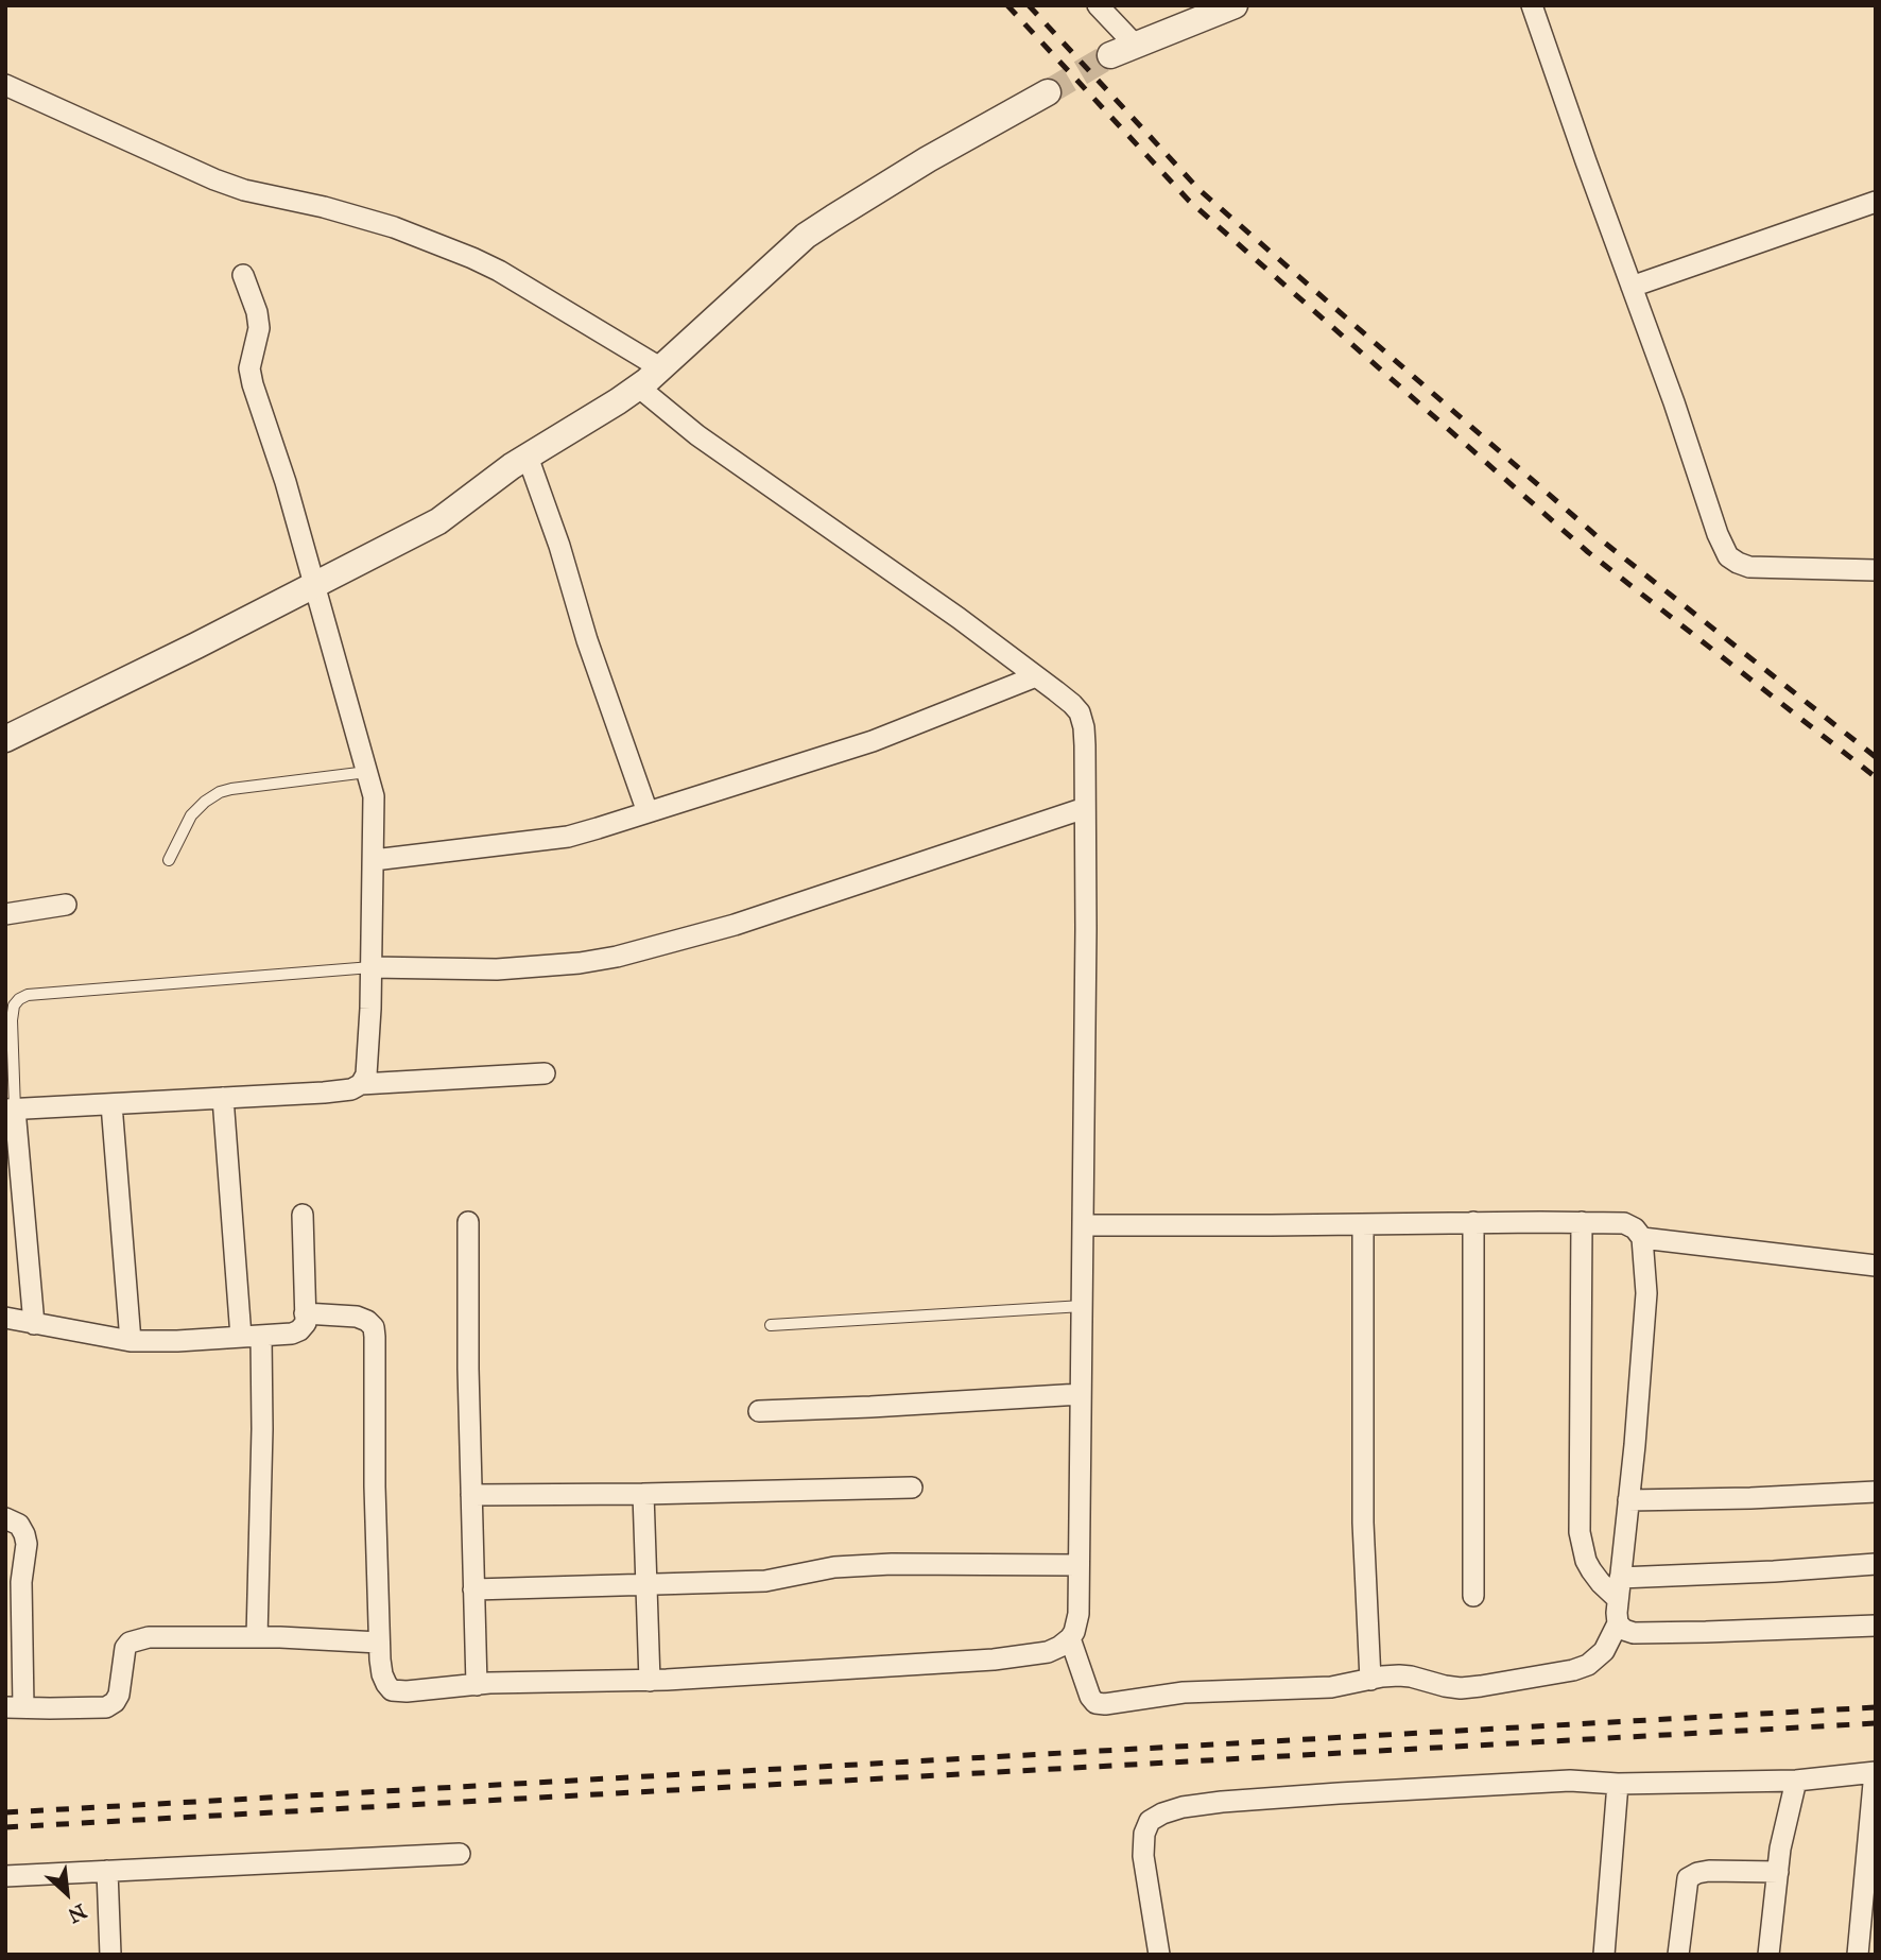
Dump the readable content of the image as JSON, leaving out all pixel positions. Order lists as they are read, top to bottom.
{
  "north": "bottom right"
}
